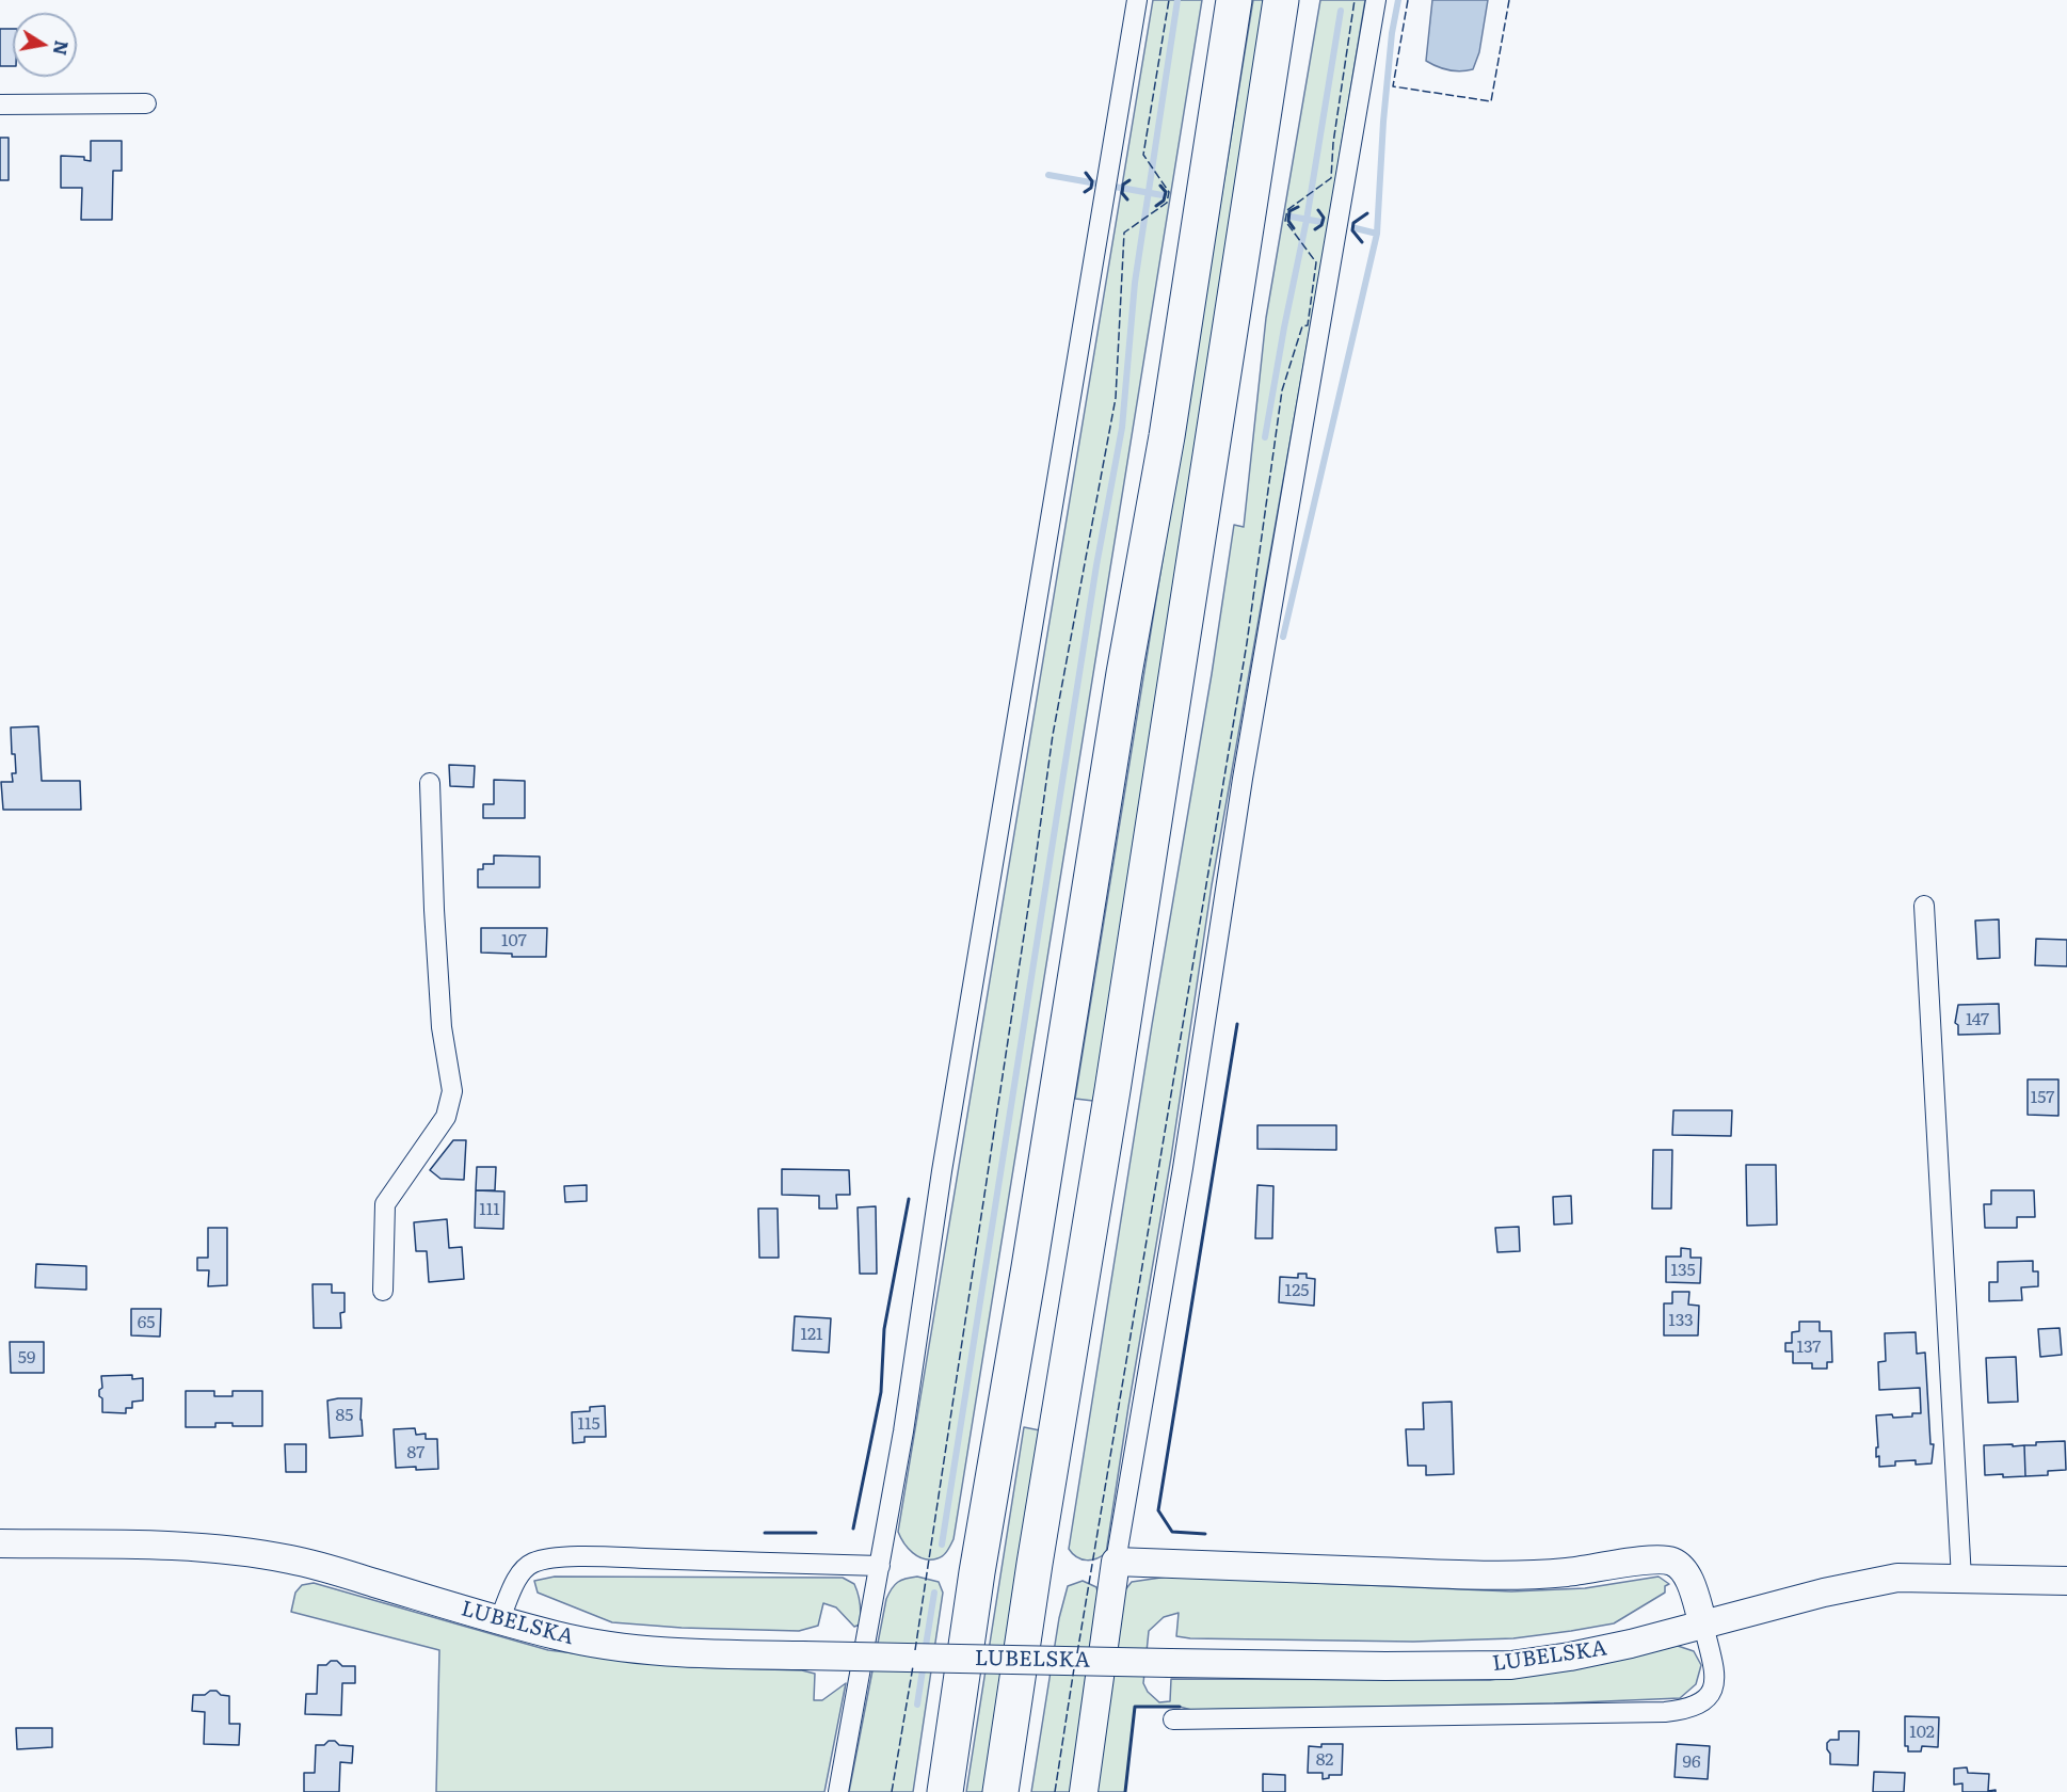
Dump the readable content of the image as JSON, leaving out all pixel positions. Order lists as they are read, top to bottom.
{
  "streets": {
    "street": ["LUBELSKA"]
  },
  "house_numbers": [
    "107",
    "147",
    "157",
    "111",
    "135",
    "125",
    "133",
    "65",
    "121",
    "137",
    "59",
    "85",
    "115",
    "87",
    "102",
    "82",
    "96"
  ],
  "north": "right"
}
